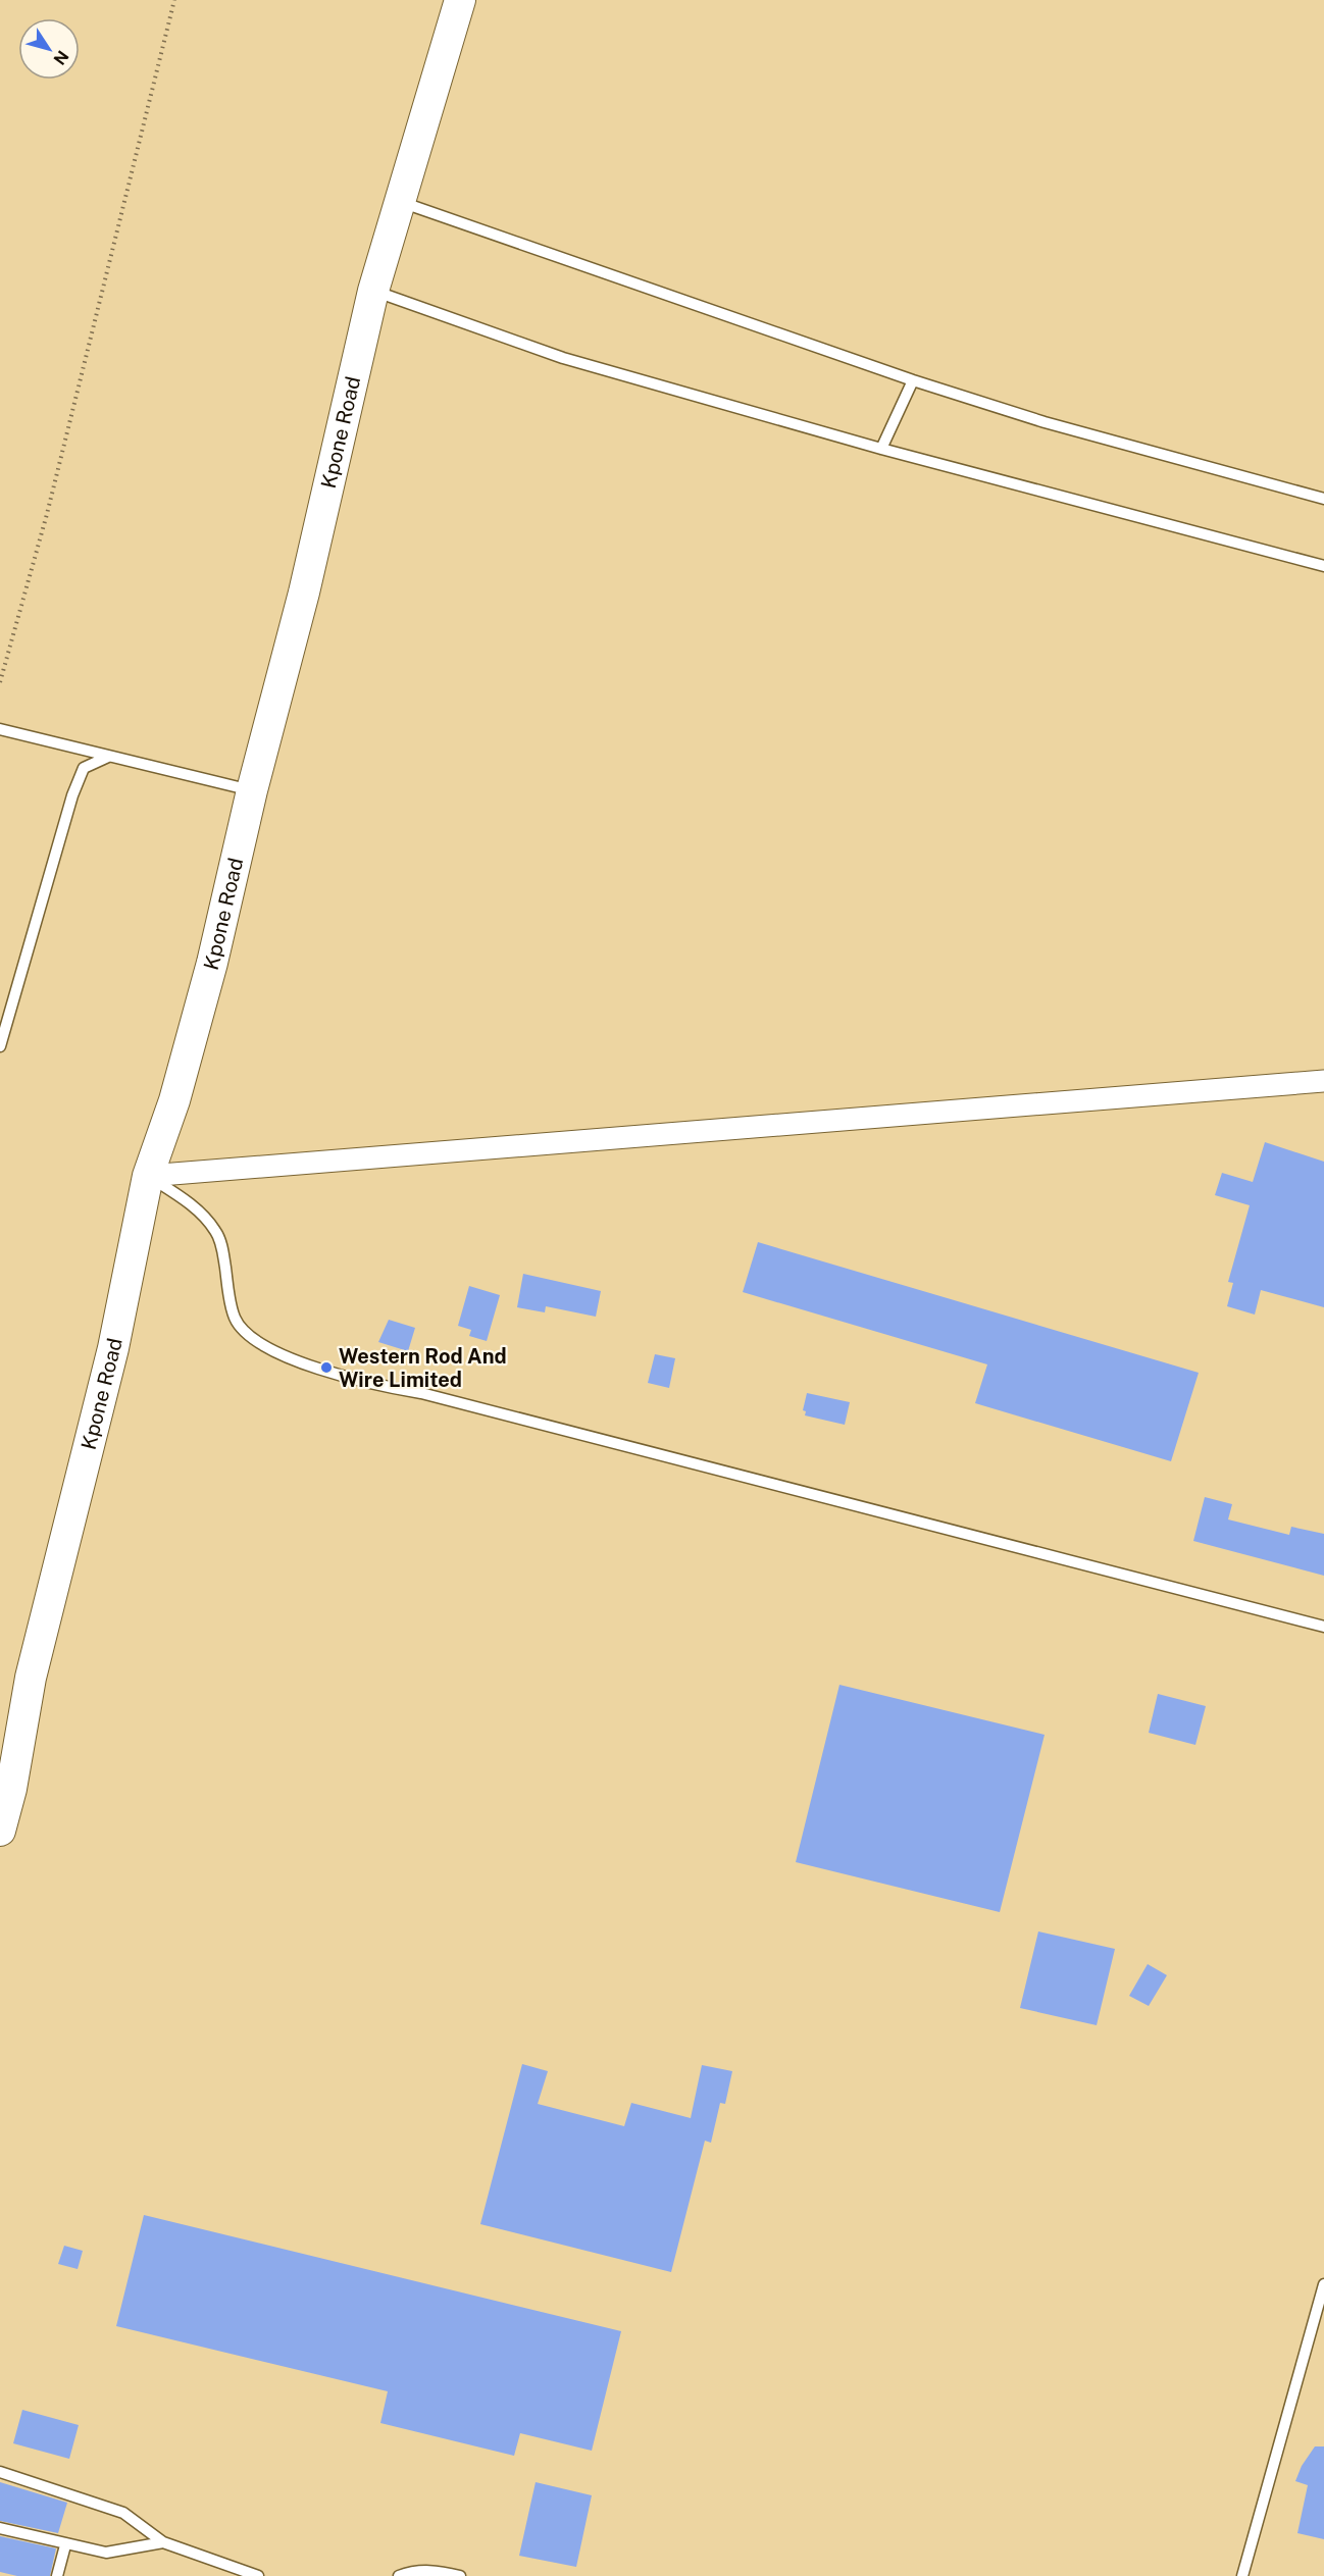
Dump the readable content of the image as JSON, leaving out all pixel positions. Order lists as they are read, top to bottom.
{
  "streets": {
    "main road": ["Kpone Road"]
  },
  "places": ["Western Rod And Wire Limited"],
  "north": "bottom right"
}
